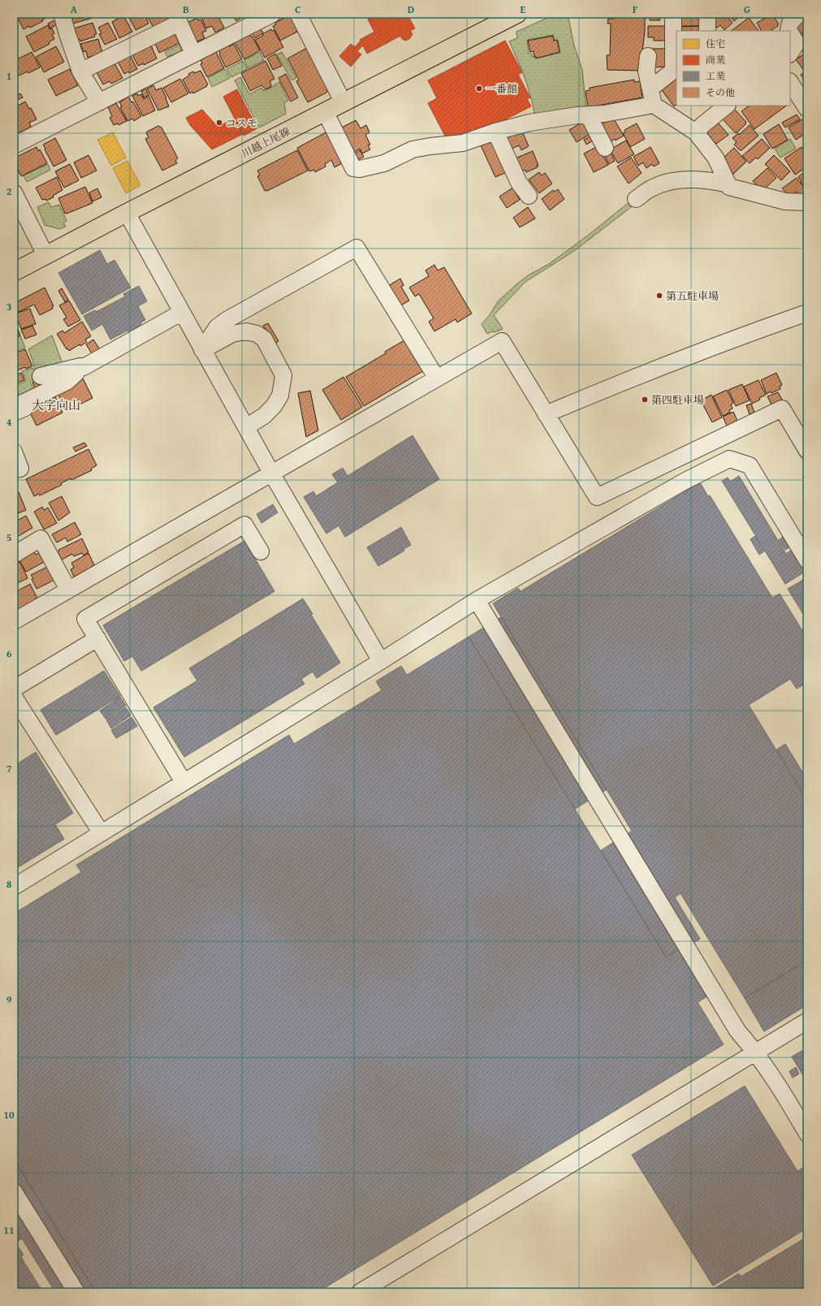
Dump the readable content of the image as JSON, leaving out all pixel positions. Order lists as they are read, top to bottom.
{
  "streets": {
    "main road": ["川越上尾線"]
  },
  "districts": ["大字向山"],
  "places": [
    "一番館",
    "コスモ",
    "第五駐車場",
    "第四駐車場"
  ],
  "legend": [
    "住宅",
    "商業",
    "工業",
    "その他"
  ],
  "grid": {
    "columns": [
      "A",
      "B",
      "C",
      "D",
      "E",
      "F",
      "G"
    ],
    "rows": [
      "1",
      "2",
      "3",
      "4",
      "5",
      "6",
      "7",
      "8",
      "9",
      "10",
      "11"
    ]
  }
}
